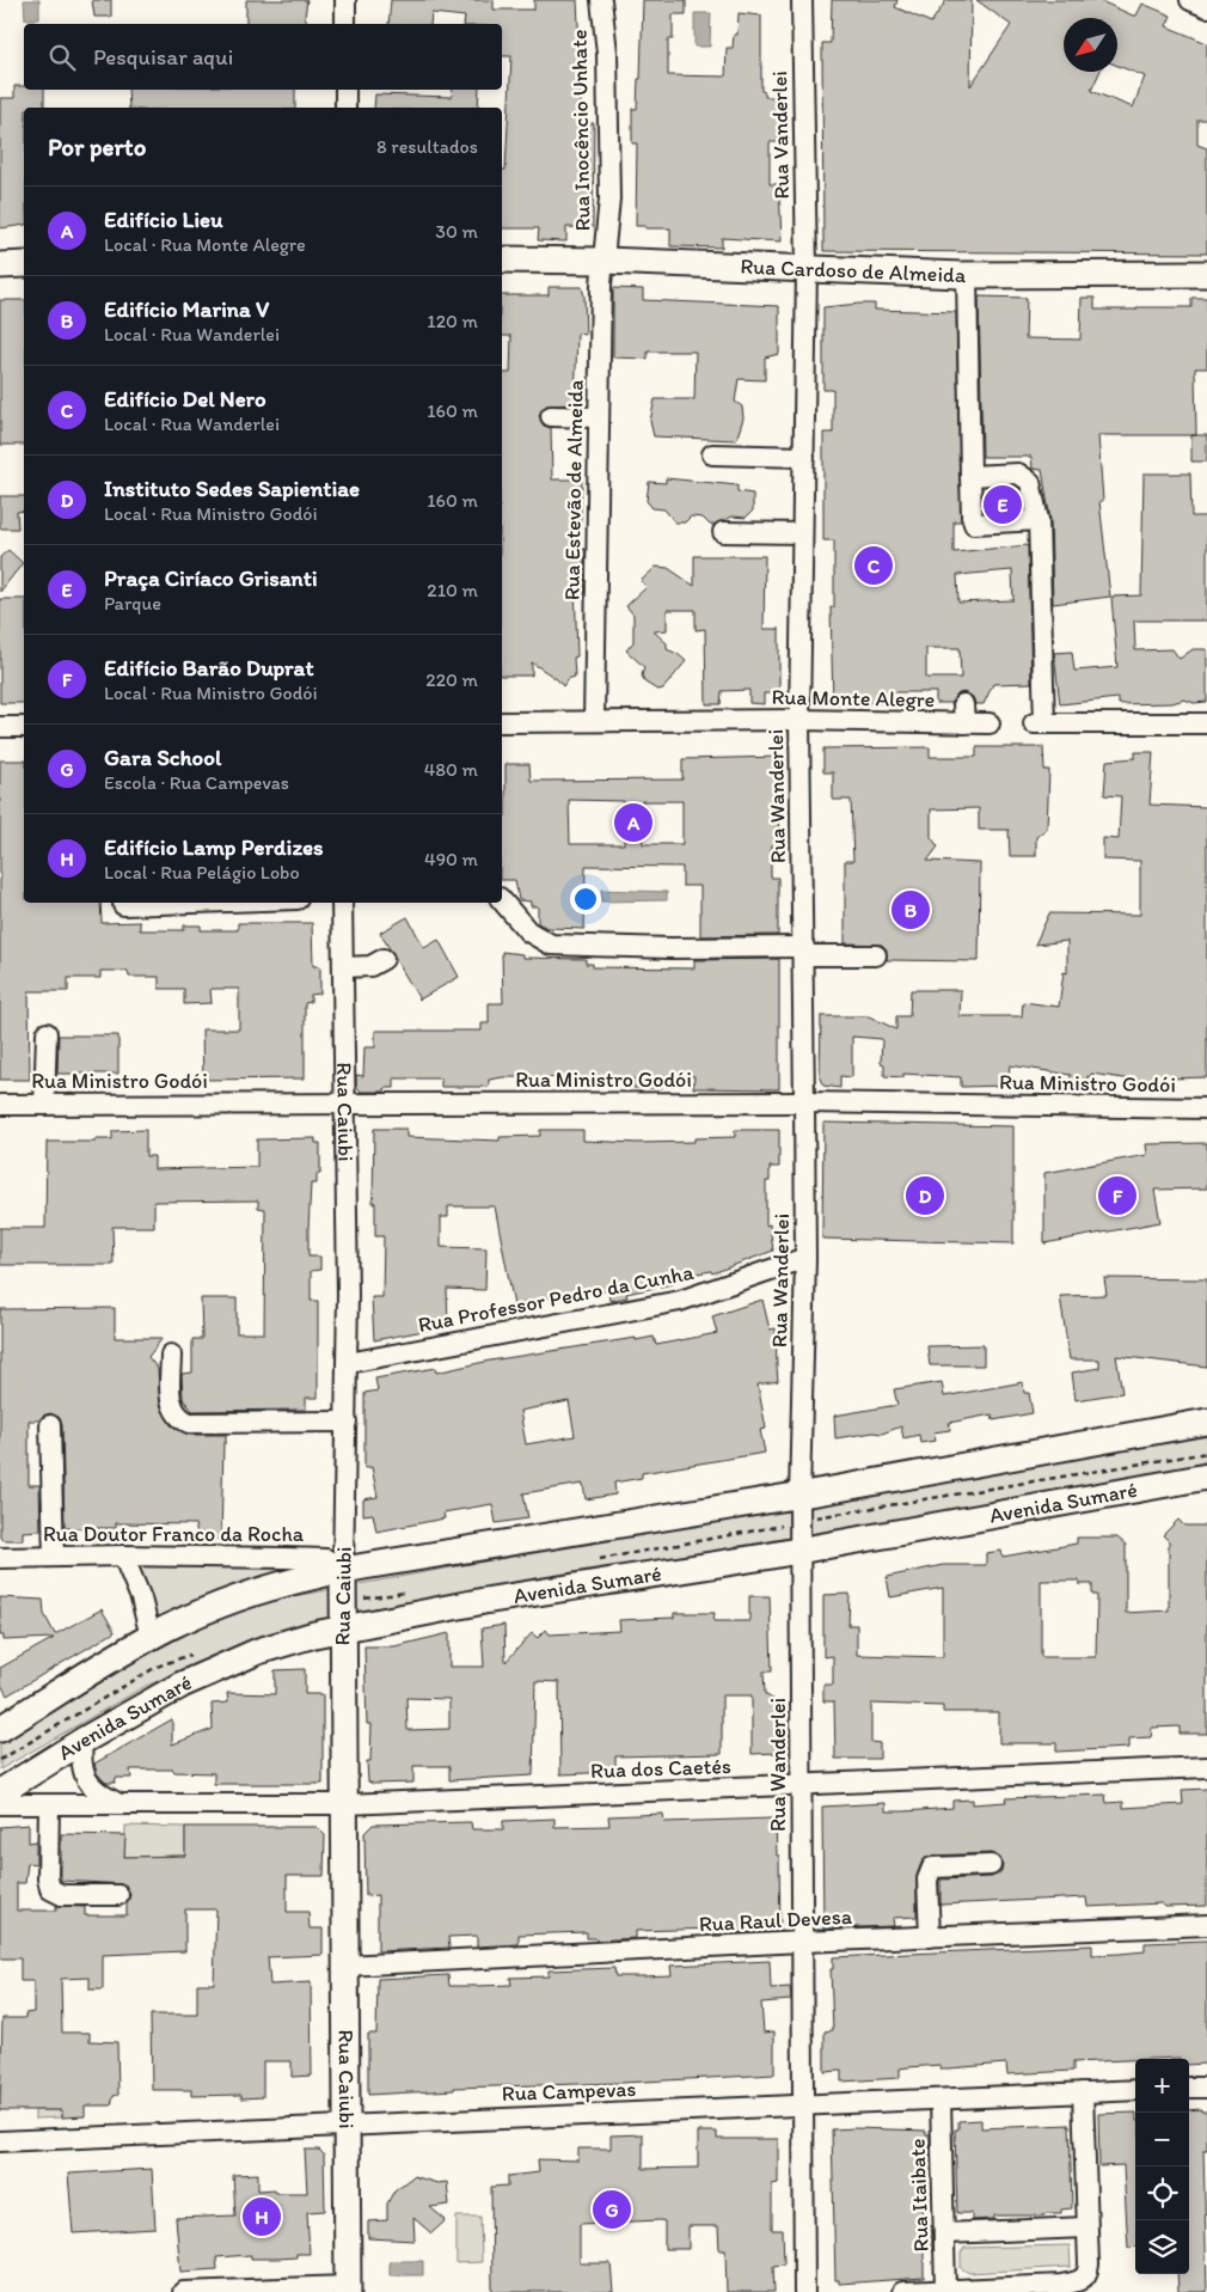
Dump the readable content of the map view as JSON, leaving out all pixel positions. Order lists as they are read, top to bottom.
{
  "streets": {
    "main road": ["Rua Cardoso de Almeida", "Rua Caiubi", "Avenida Sumaré"],
    "street": [
      "Rua Inocêncio Unhate",
      "Rua Vanderlei",
      "Rua Estevão de Almeida",
      "Rua Monte Alegre",
      "Rua Wanderlei",
      "Rua Ministro Godói",
      "Rua Professor Pedro da Cunha",
      "Rua Doutor Franco da Rocha",
      "Rua dos Caetés",
      "Rua Raul Devesa",
      "Rua Campevas",
      "Rua Itaibate"
    ]
  },
  "crossings": [
    ["Rua Inocêncio Unhate", "Rua Cardoso de Almeida"],
    ["Rua Inocêncio Unhate", "Rua Estevão de Almeida"],
    ["Rua Vanderlei", "Rua Cardoso de Almeida"],
    ["Rua Vanderlei", "Rua Wanderlei"],
    ["Rua Cardoso de Almeida", "Rua Estevão de Almeida"],
    ["Rua Cardoso de Almeida", "Rua Wanderlei"],
    ["Rua Estevão de Almeida", "Rua Monte Alegre"],
    ["Rua Monte Alegre", "Rua Wanderlei"],
    ["Rua Wanderlei", "Rua Ministro Godói"],
    ["Rua Wanderlei", "Rua Professor Pedro da Cunha"],
    ["Rua Wanderlei", "Avenida Sumaré"],
    ["Rua Wanderlei", "Rua dos Caetés"],
    ["Rua Wanderlei", "Rua Raul Devesa"],
    ["Rua Wanderlei", "Rua Campevas"],
    ["Rua Ministro Godói", "Rua Caiubi"],
    ["Rua Caiubi", "Rua Professor Pedro da Cunha"],
    ["Rua Caiubi", "Avenida Sumaré"],
    ["Rua Caiubi", "Rua Doutor Franco da Rocha"],
    ["Rua Caiubi", "Rua dos Caetés"],
    ["Rua Caiubi", "Rua Raul Devesa"],
    ["Rua Caiubi", "Rua Campevas"],
    ["Rua Campevas", "Rua Itaibate"]
  ],
  "north": "bottom left",
  "page": {
    "search": "Pesquisar aqui",
    "heading": ["Por perto", "8 resultados"],
    "list": [
      {
        "mark": "A",
        "name": "Edifício Lieu",
        "note": "Local · Rua Monte Alegre",
        "value": "30 m"
      },
      {
        "mark": "B",
        "name": "Edifício Marina V",
        "note": "Local · Rua Wanderlei",
        "value": "120 m"
      },
      {
        "mark": "C",
        "name": "Edifício Del Nero",
        "note": "Local · Rua Wanderlei",
        "value": "160 m"
      },
      {
        "mark": "D",
        "name": "Instituto Sedes Sapientiae",
        "note": "Local · Rua Ministro Godói",
        "value": "160 m"
      },
      {
        "mark": "E",
        "name": "Praça Ciríaco Grisanti",
        "note": "Parque",
        "value": "210 m"
      },
      {
        "mark": "F",
        "name": "Edifício Barão Duprat",
        "note": "Local · Rua Ministro Godói",
        "value": "220 m"
      },
      {
        "mark": "G",
        "name": "Gara School",
        "note": "Escola · Rua Campevas",
        "value": "480 m"
      },
      {
        "mark": "H",
        "name": "Edifício Lamp Perdizes",
        "note": "Local · Rua Pelágio Lobo",
        "value": "490 m"
      }
    ],
    "pins": [
      "E",
      "C",
      "A",
      "B",
      "D",
      "F",
      "G",
      "H"
    ],
    "map_buttons": ["+", "−"]
  }
}
